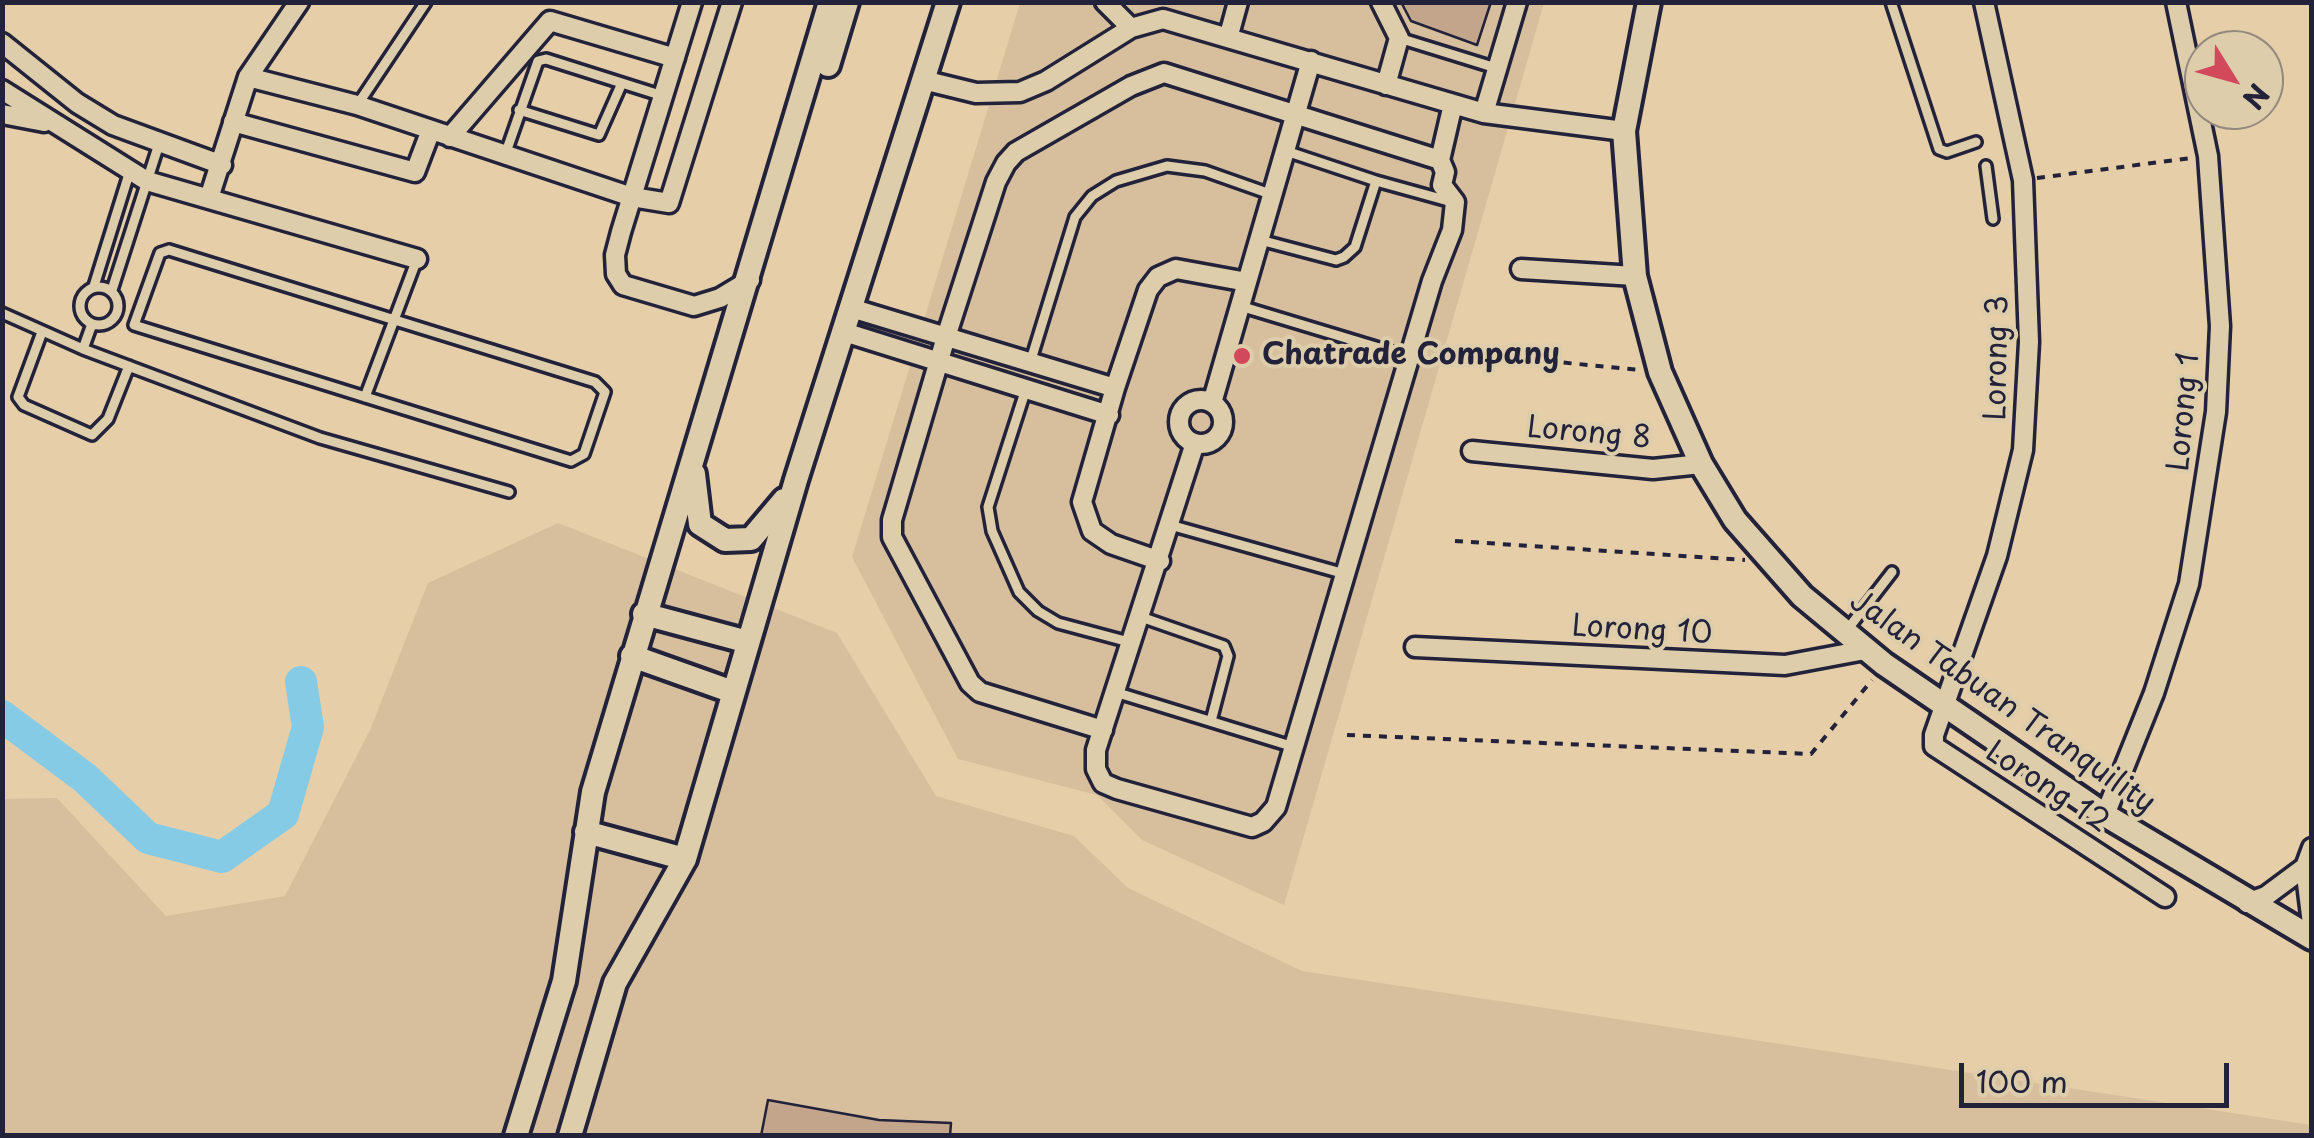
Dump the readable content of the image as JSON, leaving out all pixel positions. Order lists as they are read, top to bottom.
{
  "streets": {
    "street": [
      "Lorong 3",
      "Lorong 1",
      "Lorong 8",
      "Lorong 10",
      "Jalan Tabuan Tranquility",
      "Lorong 12"
    ]
  },
  "crossings": [
    ["Lorong 3", "Jalan Tabuan Tranquility"],
    ["Lorong 3", "Lorong 12"],
    ["Lorong 1", "Jalan Tabuan Tranquility"],
    ["Lorong 8", "Jalan Tabuan Tranquility"],
    ["Lorong 10", "Jalan Tabuan Tranquility"],
    ["Jalan Tabuan Tranquility", "Lorong 12"]
  ],
  "places": ["Chatrade Company"],
  "scale_bar": "100 m",
  "north": "bottom right"
}
